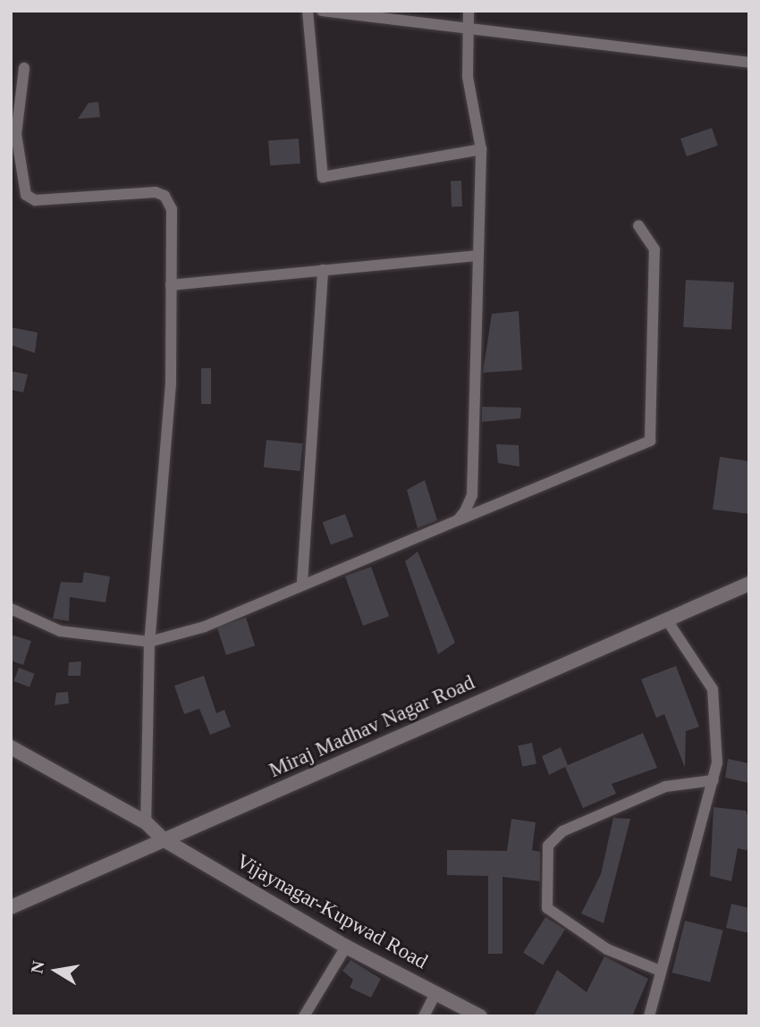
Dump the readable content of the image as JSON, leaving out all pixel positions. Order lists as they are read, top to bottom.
{
  "streets": {
    "street": ["Miraj Madhav Nagar Road", "Vijaynagar-Kupwad Road"]
  },
  "crossings": [
    ["Miraj Madhav Nagar Road", "Vijaynagar-Kupwad Road"]
  ],
  "north": "left"
}
